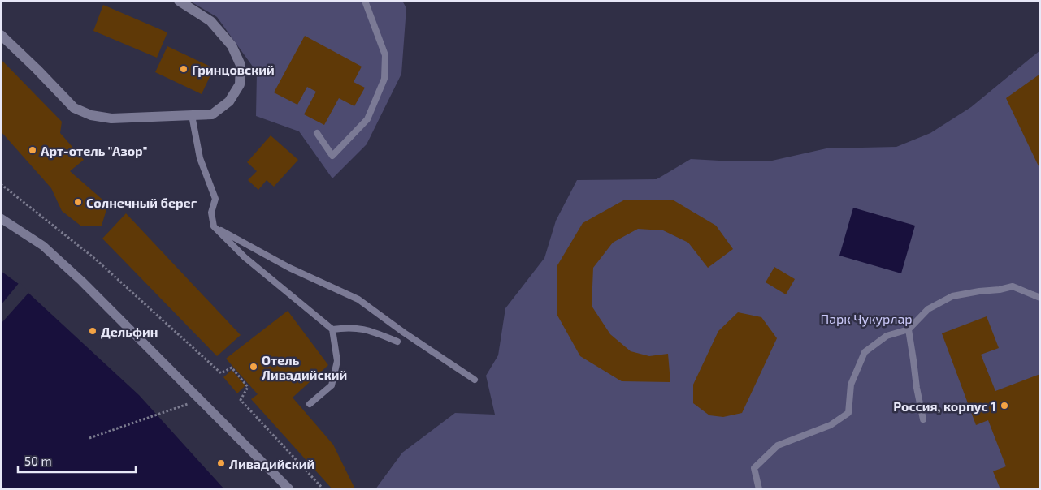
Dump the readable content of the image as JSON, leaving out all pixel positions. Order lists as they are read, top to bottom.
{
  "parks": ["Парк Чукурлар"],
  "places": [
    "Гринцовский",
    "Арт-отель \"Азор\"",
    "Солнечный берег",
    "Дельфин",
    "Отель Ливадийский",
    "Россия, корпус 1",
    "Ливадийский"
  ],
  "scale_bar": "50 m"
}
